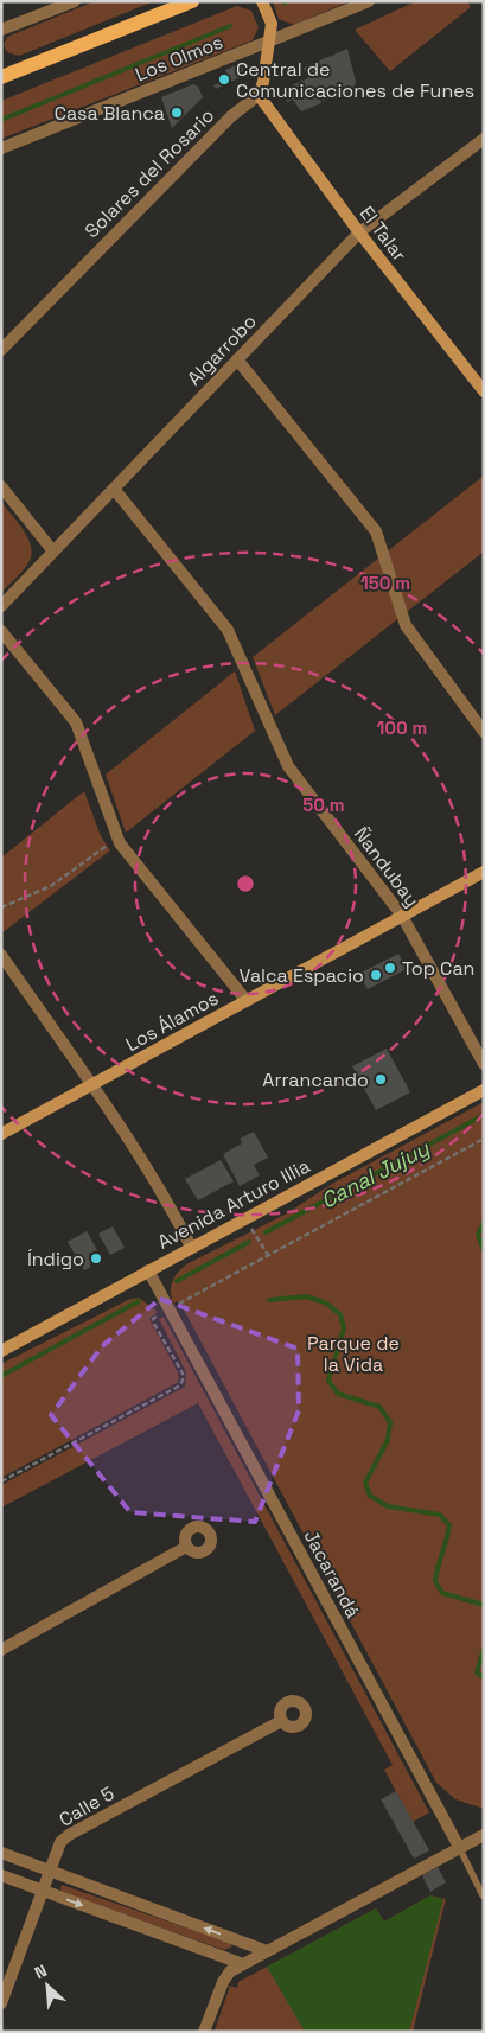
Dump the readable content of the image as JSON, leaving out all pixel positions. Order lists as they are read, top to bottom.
{
  "streets": {
    "street": [
      "Los Olmos",
      "Solares del Rosario",
      "El Talar",
      "Algarrobo",
      "Ñandubay",
      "Los Álamos",
      "Avenida Arturo Illia",
      "Jacarandá",
      "Calle 5"
    ]
  },
  "crossings": [
    ["Solares del Rosario", "El Talar"],
    ["El Talar", "Algarrobo"],
    ["Algarrobo", "Ñandubay"],
    ["Ñandubay", "Los Álamos"],
    ["Avenida Arturo Illia", "Jacarandá"]
  ],
  "water": ["Canal Jujuy"],
  "parks": ["Parque de la Vida"],
  "places": [
    "Central de Comunicaciones de Funes",
    "Casa Blanca",
    "Top Can",
    "Valca Espacio",
    "Arrancando",
    "Índigo"
  ],
  "north": "top left",
  "rings": ["150 m", "100 m", "50 m"]
}
